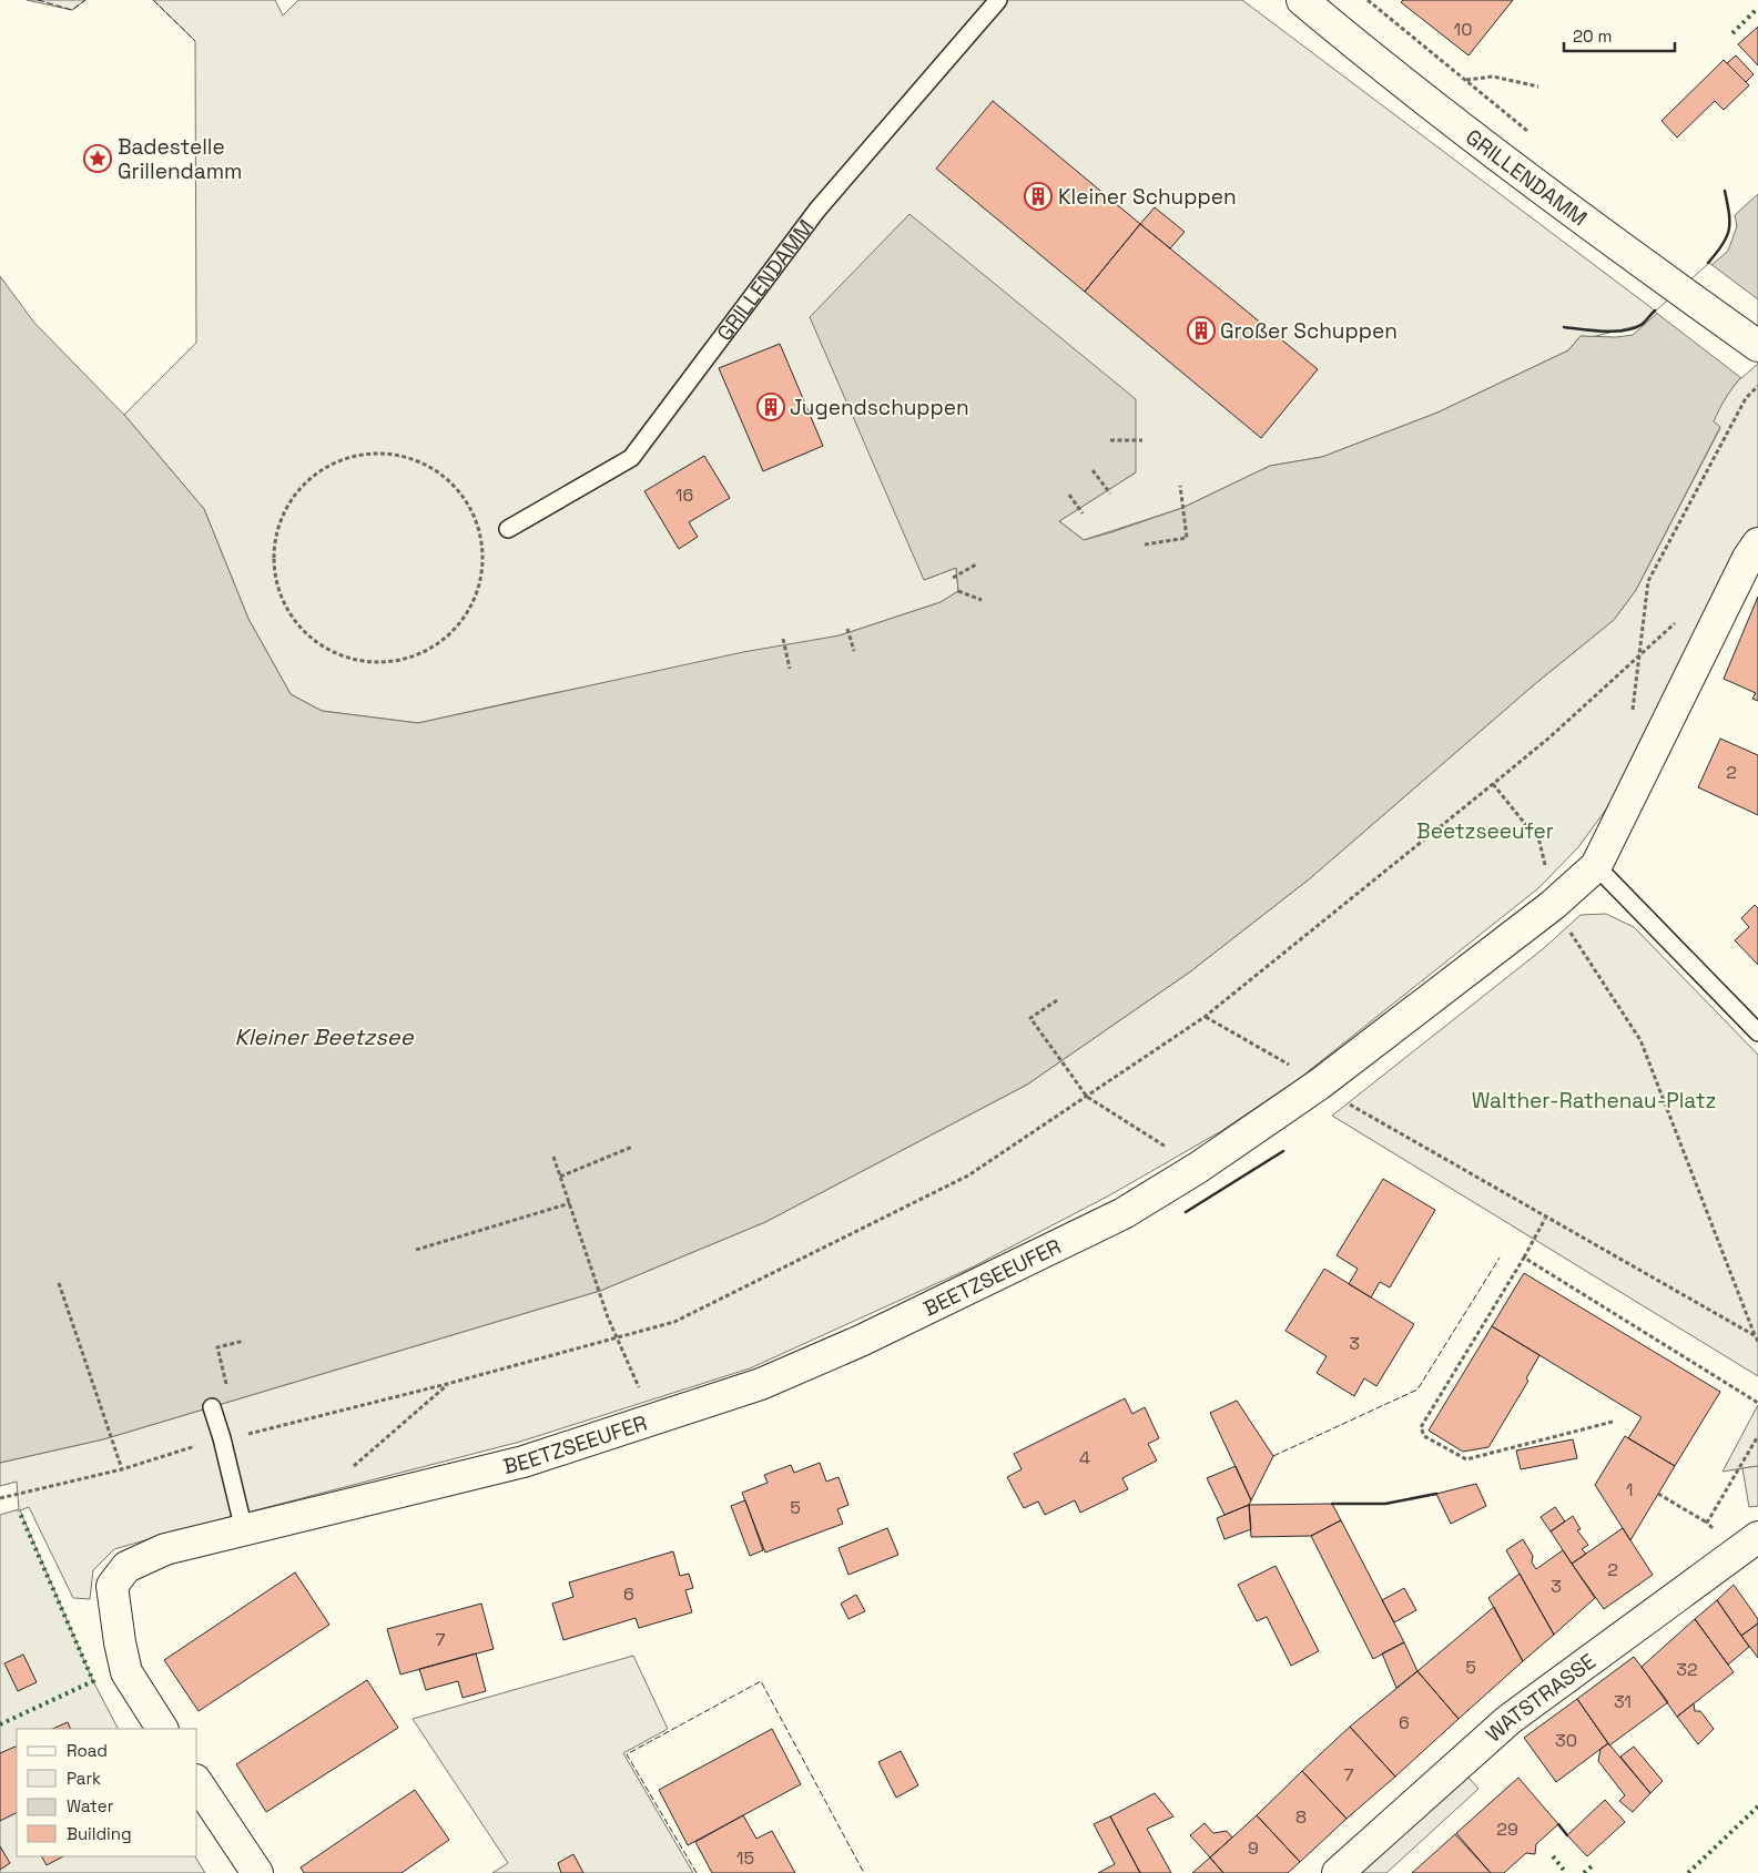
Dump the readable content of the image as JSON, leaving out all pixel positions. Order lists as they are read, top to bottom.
{
  "streets": {
    "street": ["GRILLENDAMM", "BEETZSEEUFER", "WATSTRASSE"]
  },
  "water": ["Kleiner Beetzsee"],
  "parks": ["Beetzseeufer", "Walther-Rathenau-Platz"],
  "places": {
    "place": ["Badestelle Grillendamm"],
    "building": ["Kleiner Schuppen", "Großer Schuppen", "Jugendschuppen"]
  },
  "house_numbers": [
    "10",
    "16",
    "2",
    "3",
    "4",
    "1",
    "5",
    "2",
    "3",
    "6",
    "7",
    "5",
    "32",
    "31",
    "6",
    "30",
    "7",
    "8",
    "29",
    "9",
    "15"
  ],
  "legend": [
    "Road",
    "Park",
    "Water",
    "Building"
  ],
  "scale_bar": "20 m"
}
